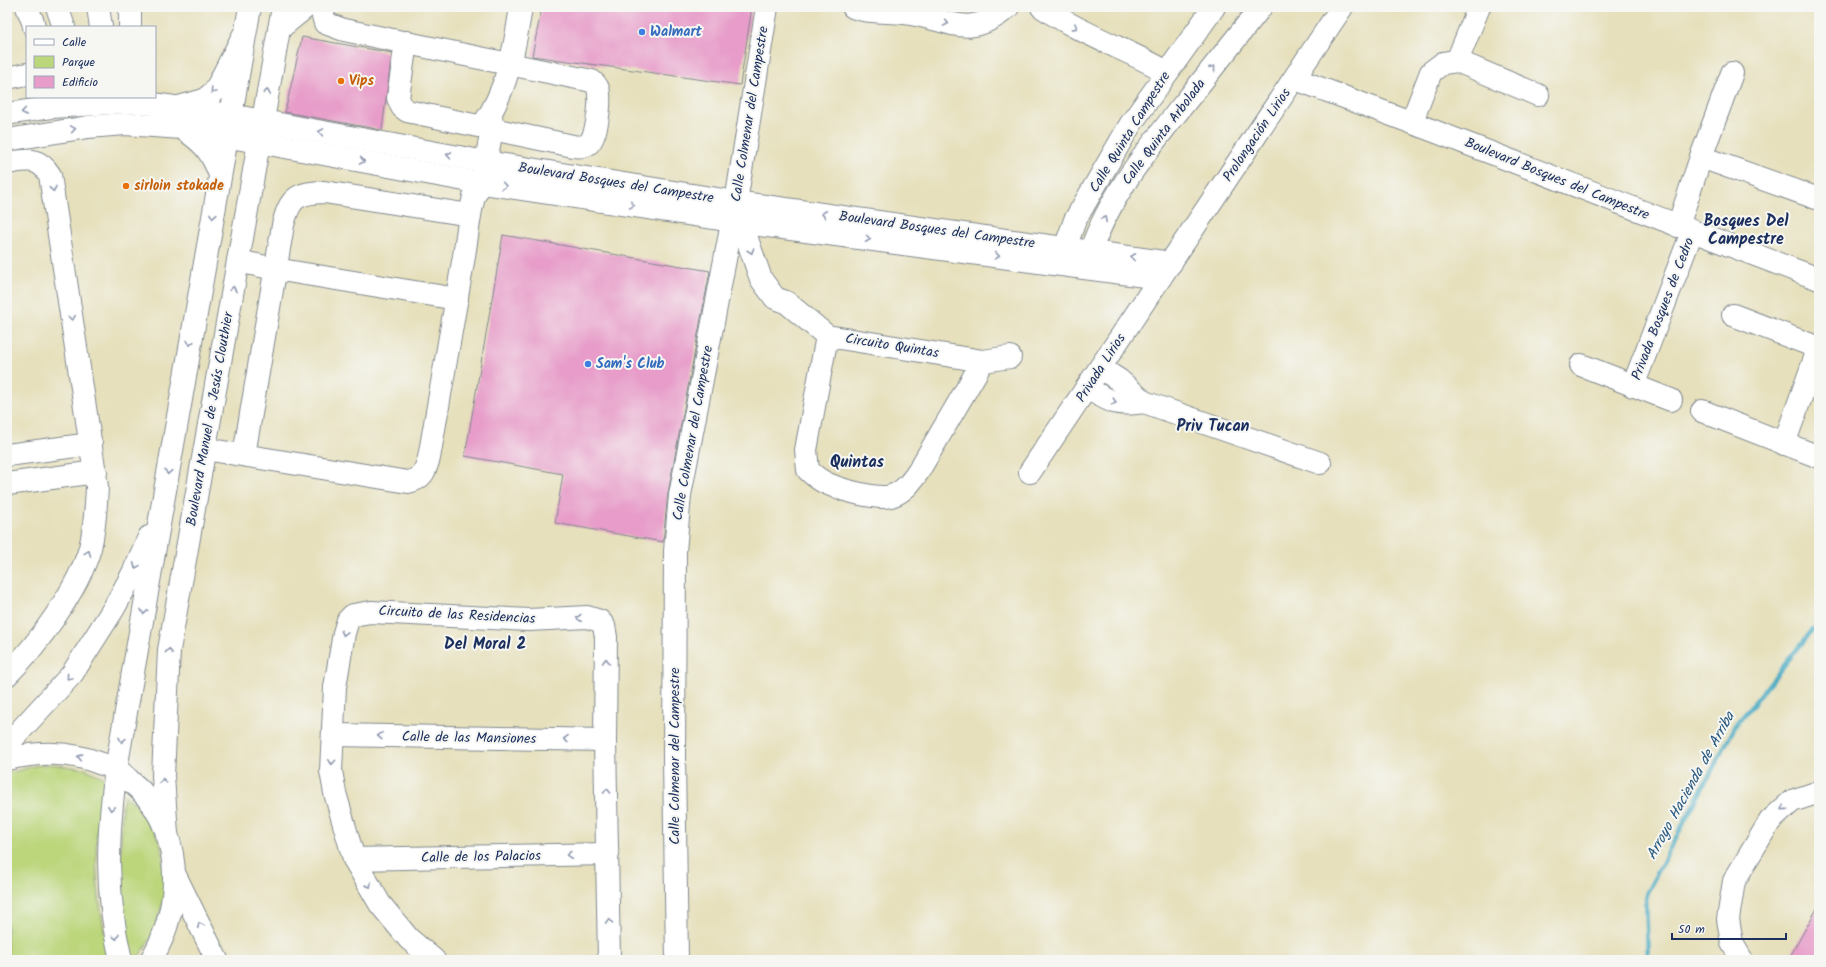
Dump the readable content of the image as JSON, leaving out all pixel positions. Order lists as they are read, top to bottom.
{
  "streets": {
    "street": [
      "Calle Colmenar del Campestre",
      "Calle Quinta Campestre",
      "Calle Quinta Arbolada",
      "Prolongación Lirios",
      "Boulevard Bosques del Campestre",
      "Privada Bosques de Cedro",
      "Circuito Quintas",
      "Privada Lirios",
      "Boulevard Manuel de Jesús Clouthier",
      "Circuito de las Residencias",
      "Calle de las Mansiones",
      "Calle de los Palacios"
    ]
  },
  "crossings": [
    ["Calle Colmenar del Campestre", "Boulevard Bosques del Campestre"],
    ["Calle Colmenar del Campestre", "Circuito Quintas"],
    ["Calle Quinta Campestre", "Boulevard Bosques del Campestre"],
    ["Calle Quinta Arbolada", "Boulevard Bosques del Campestre"],
    ["Prolongación Lirios", "Boulevard Bosques del Campestre"],
    ["Prolongación Lirios", "Privada Lirios"],
    ["Boulevard Bosques del Campestre", "Privada Bosques de Cedro"],
    ["Boulevard Bosques del Campestre", "Circuito Quintas"],
    ["Boulevard Bosques del Campestre", "Privada Lirios"],
    ["Boulevard Bosques del Campestre", "Boulevard Manuel de Jesús Clouthier"],
    ["Circuito de las Residencias", "Calle de las Mansiones"],
    ["Circuito de las Residencias", "Calle de los Palacios"]
  ],
  "one_way": ["Calle Quinta Arbolada", "Calle de las Mansiones", "Calle de los Palacios"],
  "districts": [
    "Bosques Del Campestre",
    "Priv Tucan",
    "Quintas",
    "Del Moral 2"
  ],
  "water": ["Arroyo Hacienda de Arriba"],
  "places": [
    "Walmart",
    "Vips",
    "sirloin stokade",
    "Sam's Club"
  ],
  "legend": ["Calle", "Parque", "Edificio"],
  "scale_bar": "50 m"
}
